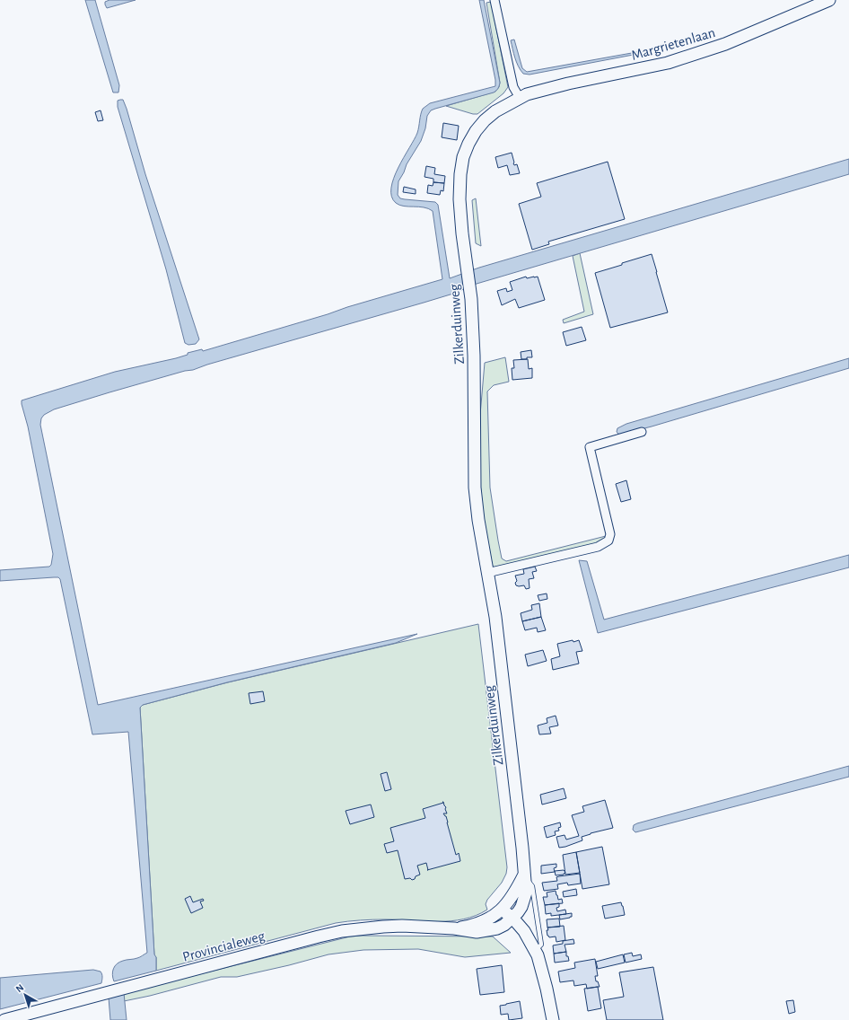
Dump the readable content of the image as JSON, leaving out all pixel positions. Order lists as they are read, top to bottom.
{
  "streets": {
    "main road": ["Margrietenlaan", "Zilkerduinweg", "Provincialeweg"]
  },
  "crossings": [
    ["Margrietenlaan", "Zilkerduinweg"],
    ["Zilkerduinweg", "Provincialeweg"]
  ],
  "north": "top left"
}
